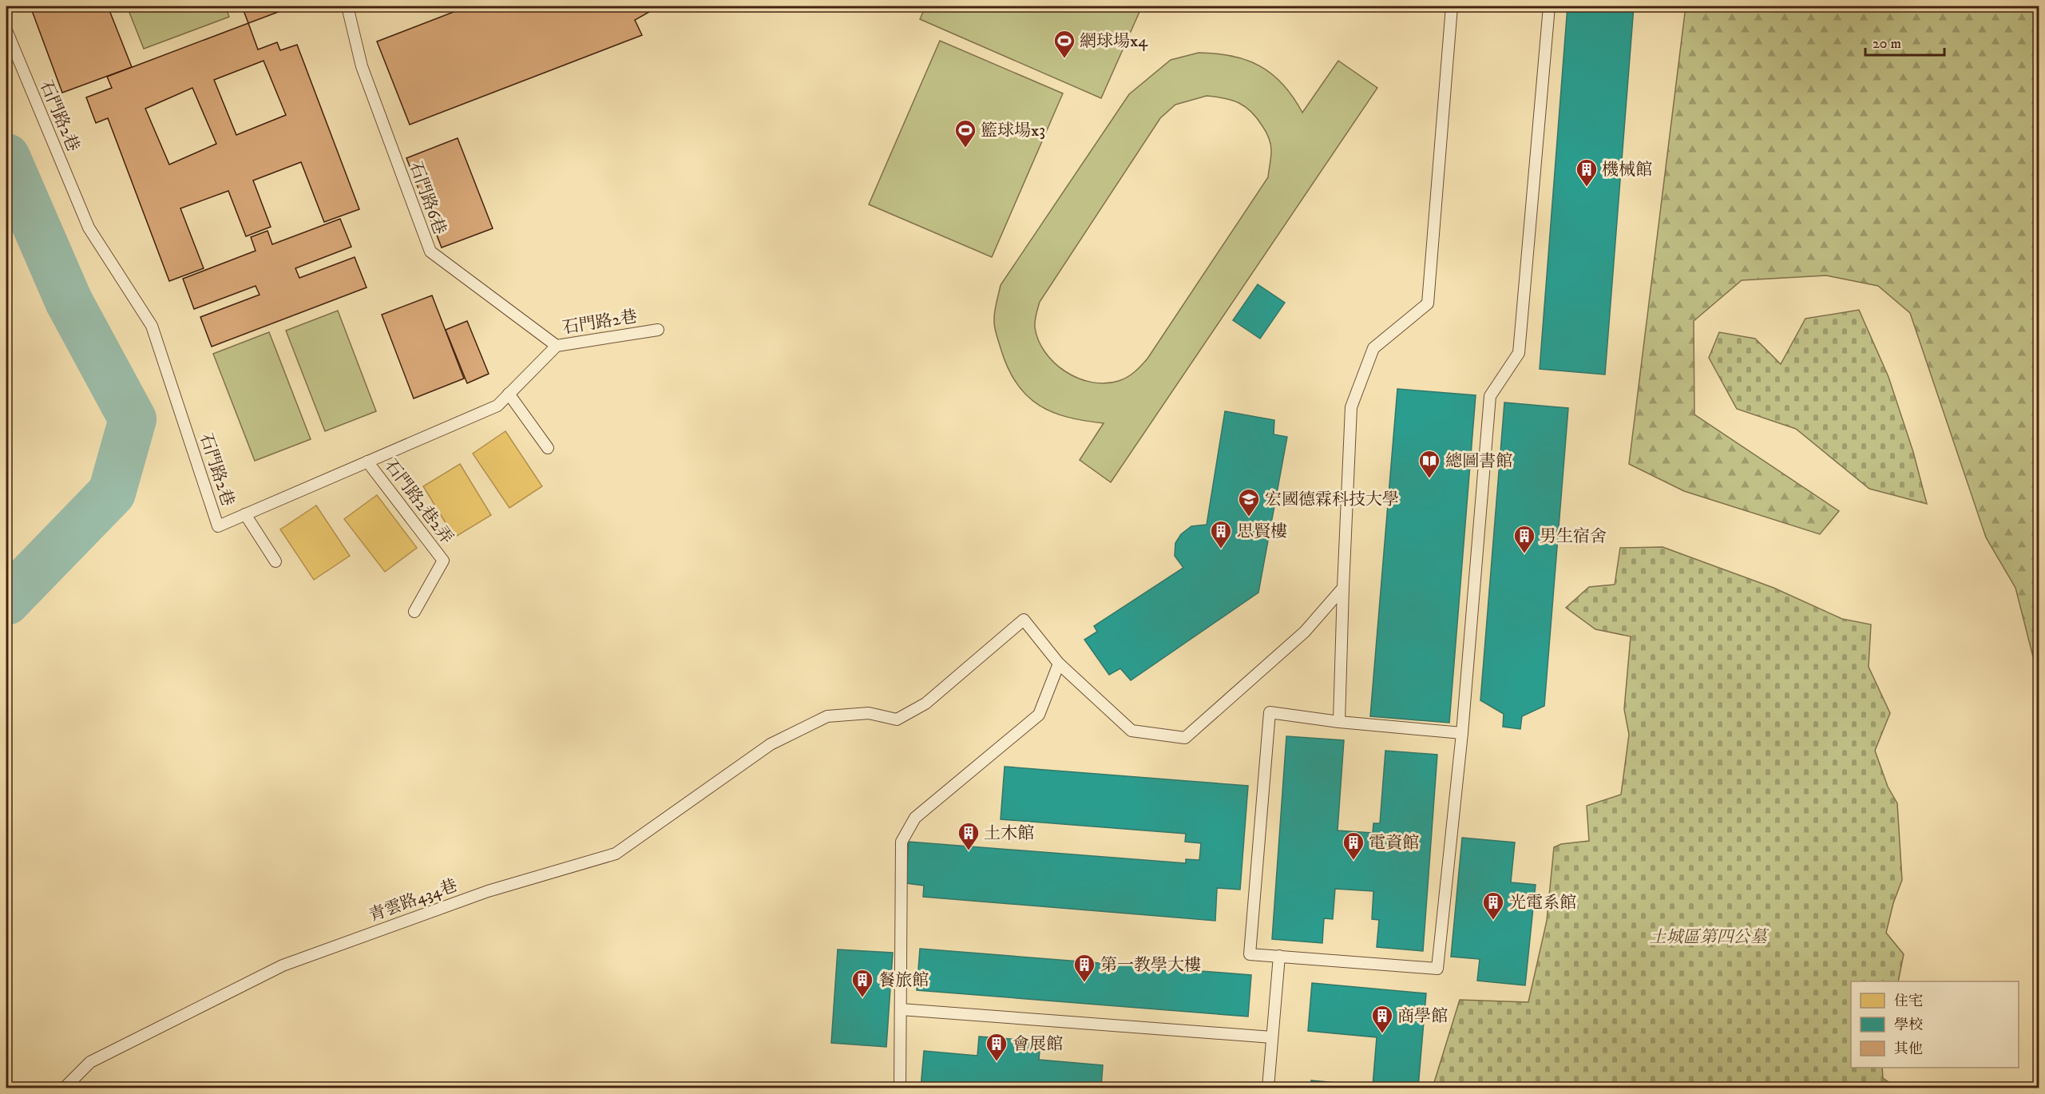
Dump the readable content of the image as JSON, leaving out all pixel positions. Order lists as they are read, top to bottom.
{
  "streets": {
    "lane": [
      "石門路2巷",
      "石門路6巷",
      "石門路2巷2弄",
      "青雲路434巷"
    ]
  },
  "crossings": [
    ["石門路2巷", "石門路6巷"],
    ["石門路2巷", "石門路2巷2弄"]
  ],
  "parks": ["土城區第四公墓"],
  "places": {
    "sports": ["網球場x4", "籃球場x3"],
    "building": [
      "機械館",
      "思賢樓",
      "男生宿舍",
      "土木館",
      "電資館",
      "光電系館",
      "第一教學大樓",
      "餐旅館",
      "商學館",
      "會展館"
    ],
    "library": ["總圖書館"],
    "school or university": ["宏國德霖科技大學"]
  },
  "legend": ["住宅", "學校", "其他"],
  "scale_bar": "20 m"
}
